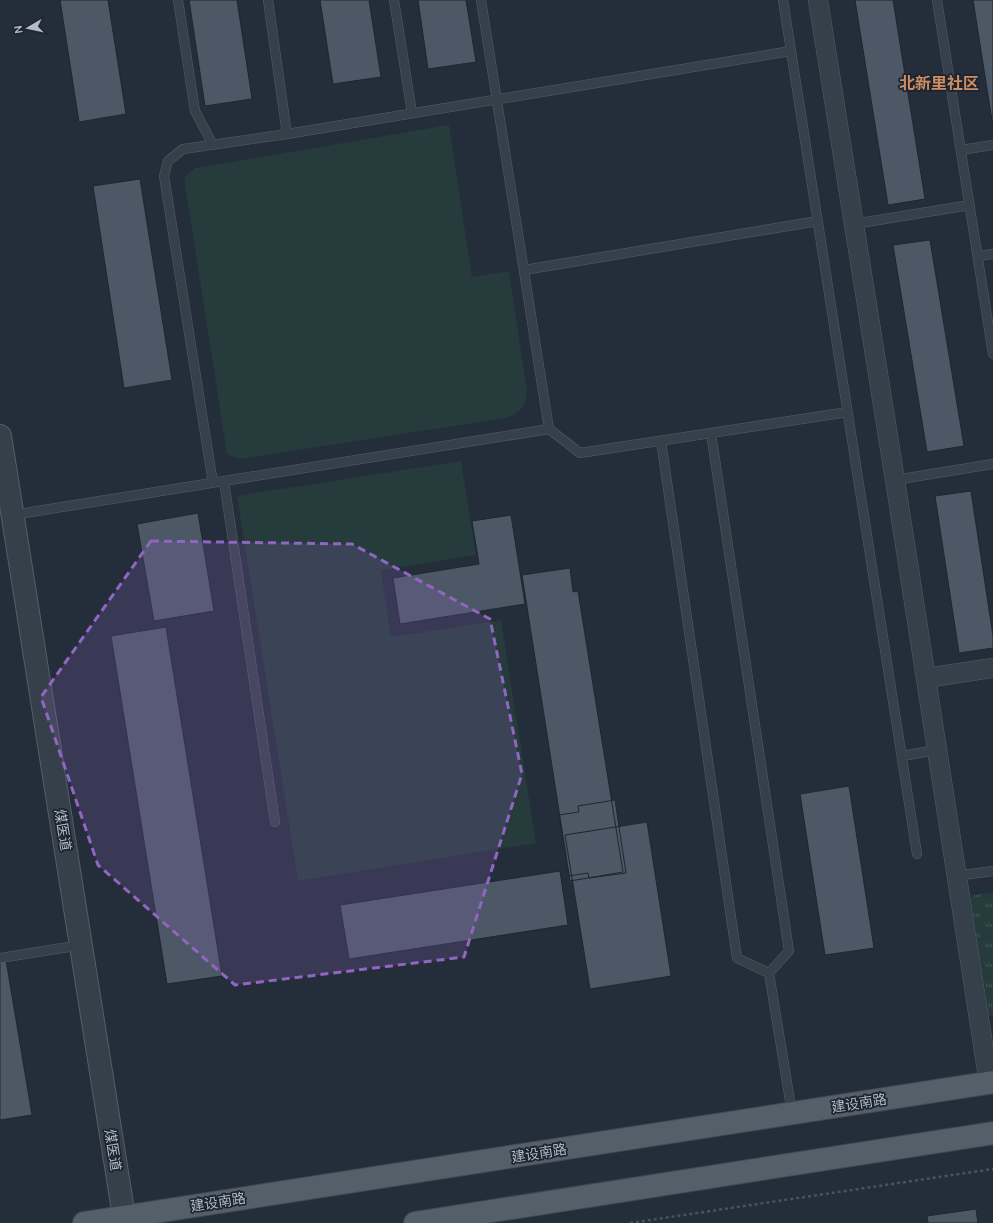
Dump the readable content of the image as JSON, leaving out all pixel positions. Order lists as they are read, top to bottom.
{
  "streets": {
    "main road": ["建设南路"],
    "street": ["煤医道"]
  },
  "crossings": [
    ["煤医道", "建设南路"]
  ],
  "districts": ["北新里社区"],
  "north": "left"
}
